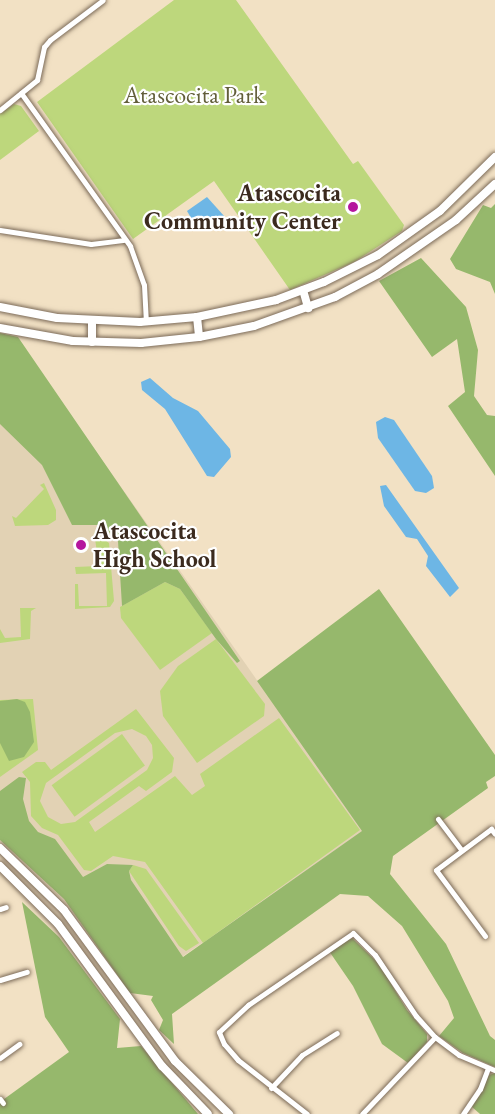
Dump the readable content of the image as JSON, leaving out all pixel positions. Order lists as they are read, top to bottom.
{
  "parks": ["Atascocita Park"],
  "places": ["Atascocita Community Center", "Atascocita High School"]
}
